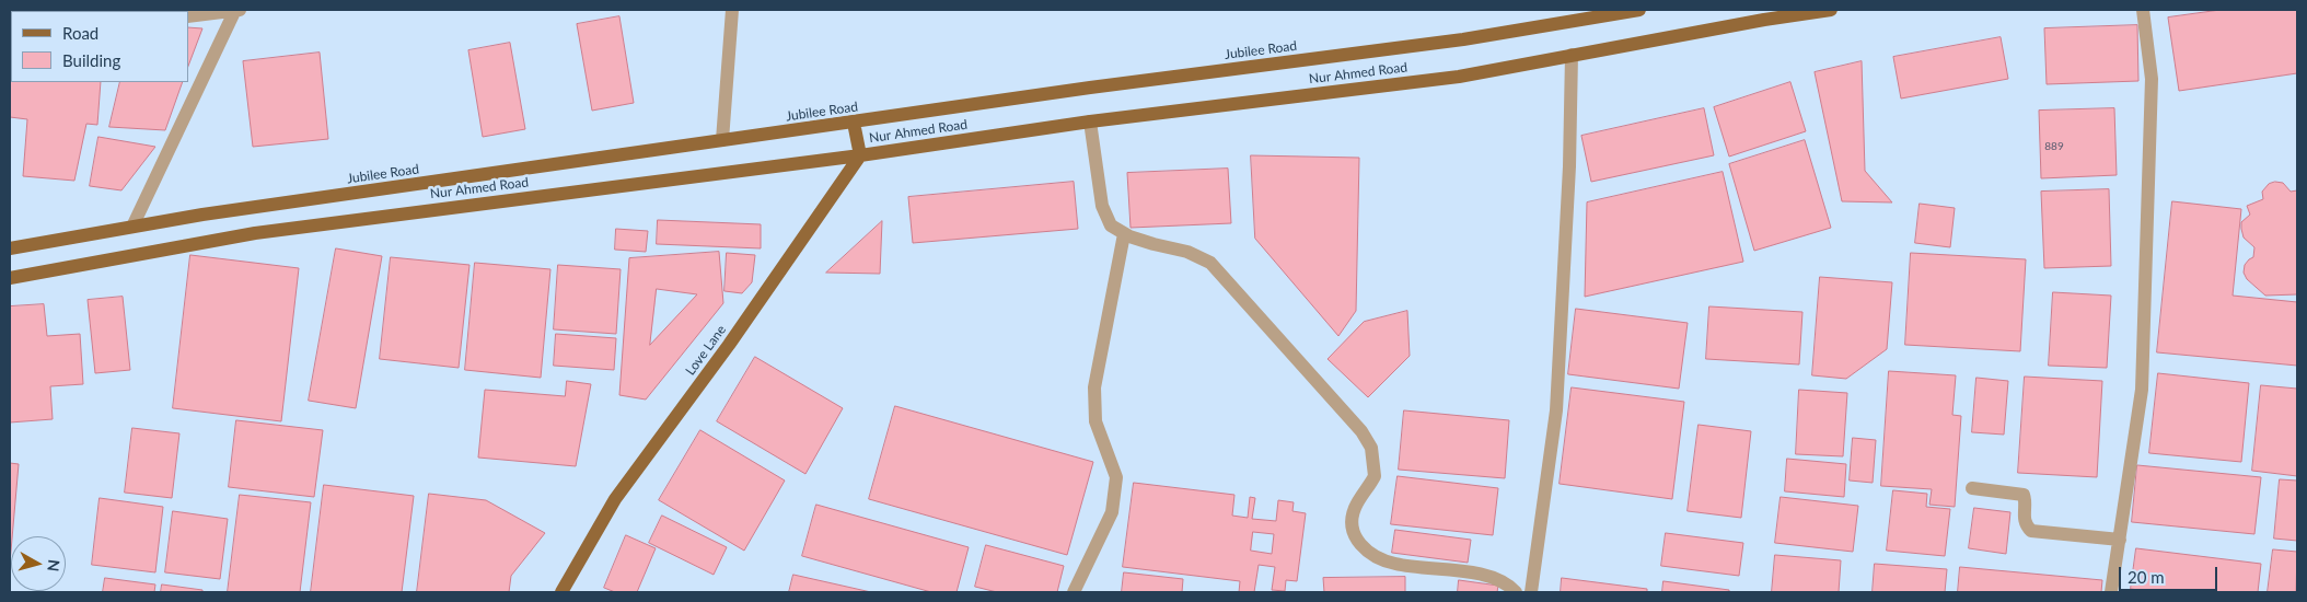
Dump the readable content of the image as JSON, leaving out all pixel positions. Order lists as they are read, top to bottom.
{
  "streets": {
    "main road": ["Jubilee Road", "Nur Ahmed Road", "Love Lane"]
  },
  "crossings": [
    ["Nur Ahmed Road", "Love Lane"]
  ],
  "house_numbers": ["889"],
  "legend": ["Road", "Building"],
  "scale_bar": "20 m",
  "north": "right"
}
